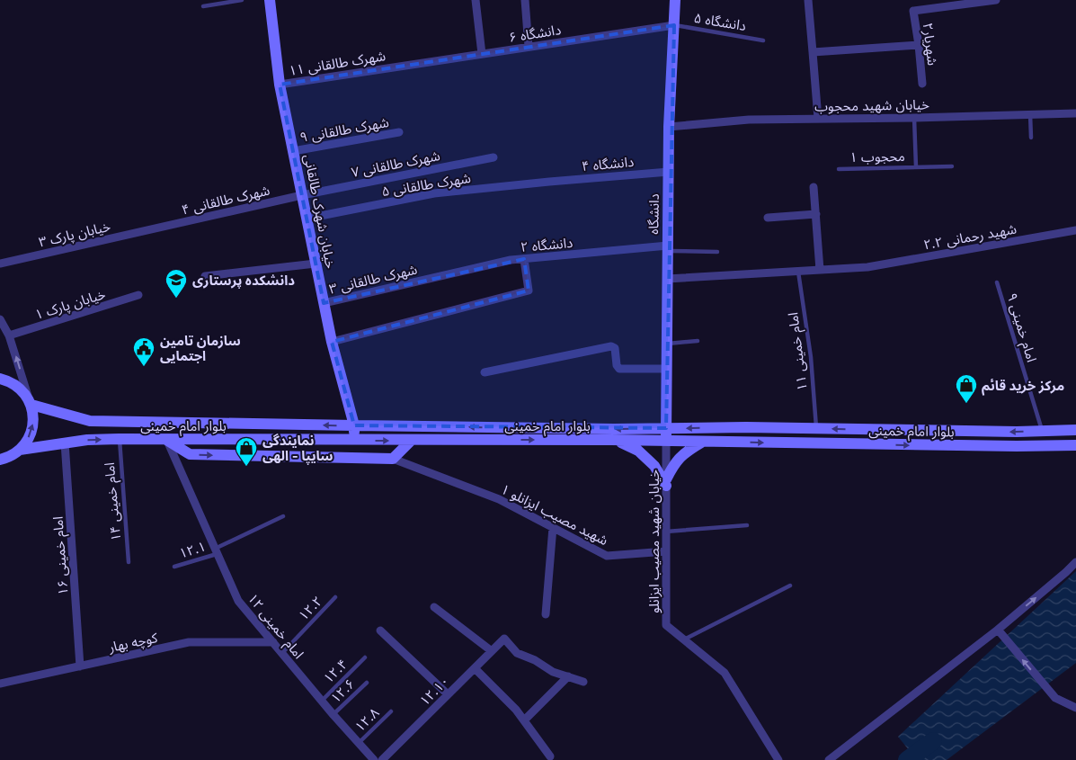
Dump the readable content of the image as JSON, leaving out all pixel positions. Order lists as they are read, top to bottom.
{
  "streets": {
    "main road": ["خیابان شهرک طالقانی", "دانشگاه", "بلوار امام خمینی"],
    "street": [
      "دانشگاه ۶",
      "شهریار۲",
      "شهرک طالقانی ۱۱",
      "خیابان شهید محجوب",
      "شهرک طالقانی ۹",
      "شهرک طالقانی ۷",
      "دانشگاه ۴",
      "شهرک طالقانی ۵",
      "شهرک طالقانی ۴",
      "خیابان پارک ۳",
      "شهید رحمانی ۲.۲",
      "دانشگاه ۲",
      "شهرک طالقانی ۳",
      "خیابان پارک ۱",
      "شهید مصیب ایزانلو ۱",
      "خیابان شهید مصیب ایزانلو",
      "امام خمینی ۱۶",
      "امام خمینی ۱۲",
      "کوچه بهار",
      "۱۲.۱۰"
    ],
    "lane": [
      "دانشگاه ۵",
      "محجوب ۱",
      "امام خمینی ۹",
      "امام خمینی ۱۱",
      "امام خمینی ۱۴",
      "۱۲.۱",
      "۱۲.۲",
      "۱۲.۴",
      "۱۲.۶",
      "۱۲.۸"
    ]
  },
  "crossings": [
    ["دانشگاه ۵", "دانشگاه ۶"],
    ["دانشگاه ۵", "دانشگاه"],
    ["دانشگاه ۶", "شهرک طالقانی ۱۱"],
    ["دانشگاه ۶", "دانشگاه"],
    ["شهرک طالقانی ۱۱", "خیابان شهرک طالقانی"],
    ["خیابان شهید محجوب", "محجوب ۱"],
    ["خیابان شهید محجوب", "دانشگاه"],
    ["شهرک طالقانی ۹", "خیابان شهرک طالقانی"],
    ["شهرک طالقانی ۷", "شهرک طالقانی ۴"],
    ["شهرک طالقانی ۷", "خیابان شهرک طالقانی"],
    ["دانشگاه ۴", "شهرک طالقانی ۵"],
    ["دانشگاه ۴", "دانشگاه"],
    ["شهرک طالقانی ۵", "خیابان شهرک طالقانی"],
    ["شهرک طالقانی ۴", "خیابان شهرک طالقانی"],
    ["شهرک طالقانی ۴", "خیابان پارک ۳"],
    ["خیابان شهرک طالقانی", "شهرک طالقانی ۳"],
    ["خیابان شهرک طالقانی", "بلوار امام خمینی"],
    ["دانشگاه", "شهید رحمانی ۲.۲"],
    ["دانشگاه", "دانشگاه ۲"],
    ["دانشگاه", "بلوار امام خمینی"],
    ["دانشگاه", "خیابان شهید مصیب ایزانلو"],
    ["شهید رحمانی ۲.۲", "امام خمینی ۱۱"],
    ["دانشگاه ۲", "شهرک طالقانی ۳"],
    ["امام خمینی ۹", "بلوار امام خمینی"],
    ["امام خمینی ۱۱", "بلوار امام خمینی"],
    ["بلوار امام خمینی", "امام خمینی ۱۴"],
    ["بلوار امام خمینی", "خیابان شهید مصیب ایزانلو"],
    ["بلوار امام خمینی", "امام خمینی ۱۶"],
    ["بلوار امام خمینی", "امام خمینی ۱۲"],
    ["شهید مصیب ایزانلو ۱", "خیابان شهید مصیب ایزانلو"],
    ["۱۲.۱", "امام خمینی ۱۲"],
    ["امام خمینی ۱۶", "کوچه بهار"],
    ["۱۲.۲", "امام خمینی ۱۲"],
    ["امام خمینی ۱۲", "کوچه بهار"],
    ["امام خمینی ۱۲", "۱۲.۴"],
    ["امام خمینی ۱۲", "۱۲.۶"],
    ["امام خمینی ۱۲", "۱۲.۸"]
  ],
  "places": {
    "school or university": ["دانشکده پرستاری"],
    "public building": ["سازمان تامین اجتمایی"],
    "shop": ["مرکز خرید قائم", "نمایندگی سایپا - الهی"]
  }
}
